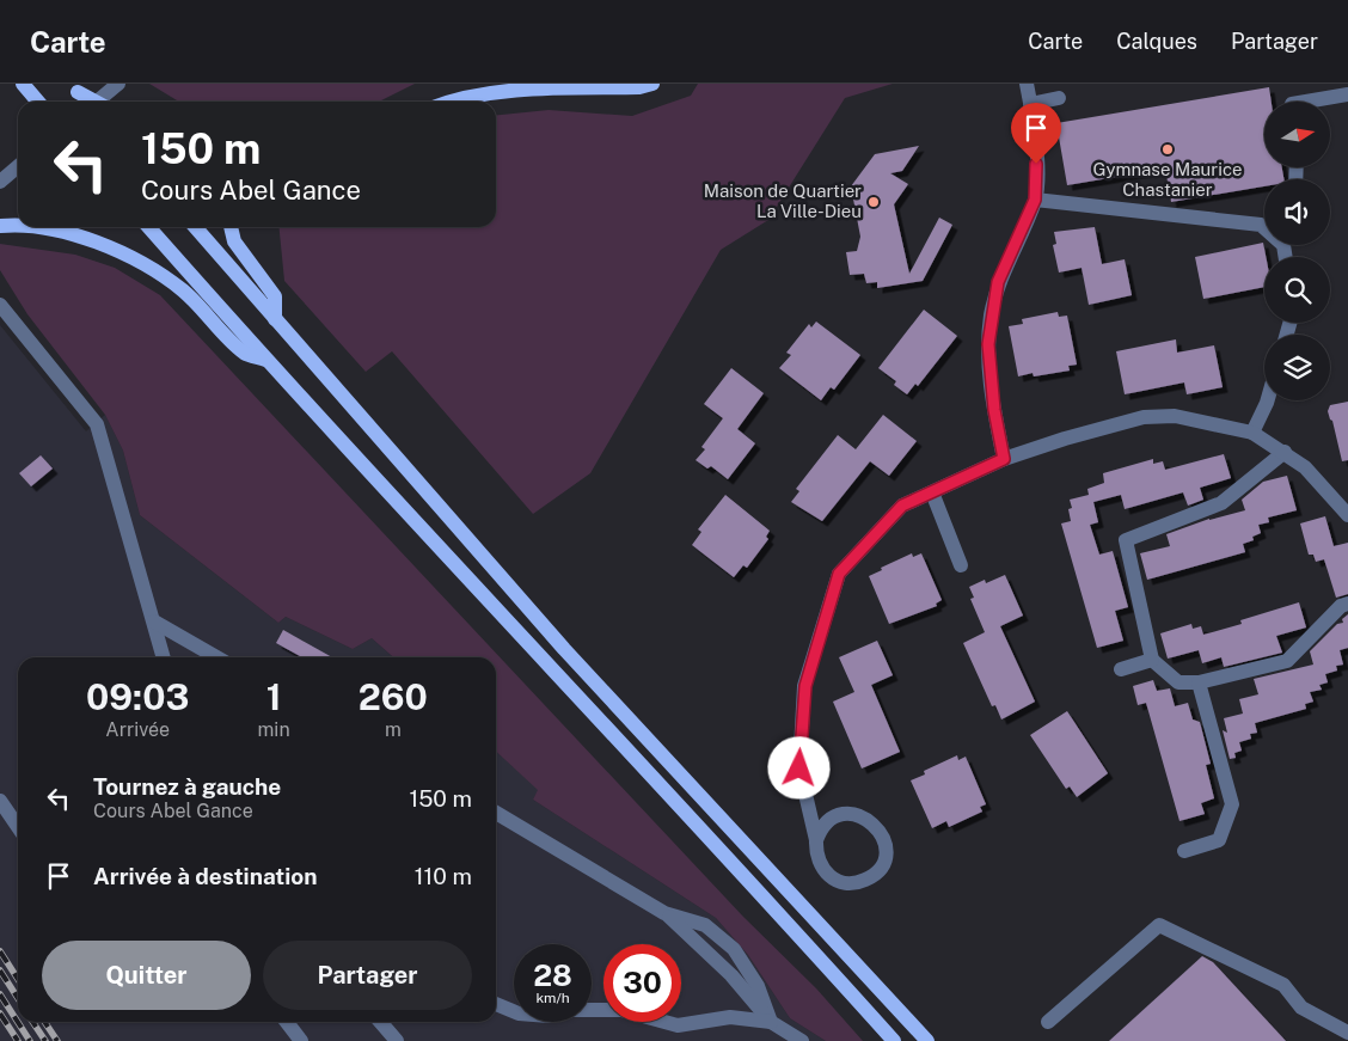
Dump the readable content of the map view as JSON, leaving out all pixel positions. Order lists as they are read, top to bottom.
{
  "places": ["Gymnase Maurice Chastanier", "Maison de Quartier La Ville-Dieu"],
  "north": "right",
  "page": {
    "header": "Carte",
    "nav": ["Carte", "Calques", "Partager"],
    "turn": ["150 m", "Cours Abel Gance"],
    "eta": [
      "09:03",
      "Arrivée",
      "1",
      "min",
      "260",
      "m"
    ],
    "list": [
      {
        "name": "Tournez à gauche",
        "note": "Cours Abel Gance",
        "value": "150 m"
      },
      {
        "name": "Arrivée à destination",
        "value": "110 m"
      }
    ],
    "buttons": ["Quitter", "Partager"],
    "speed": "28 km/h",
    "limit": "30"
  }
}
